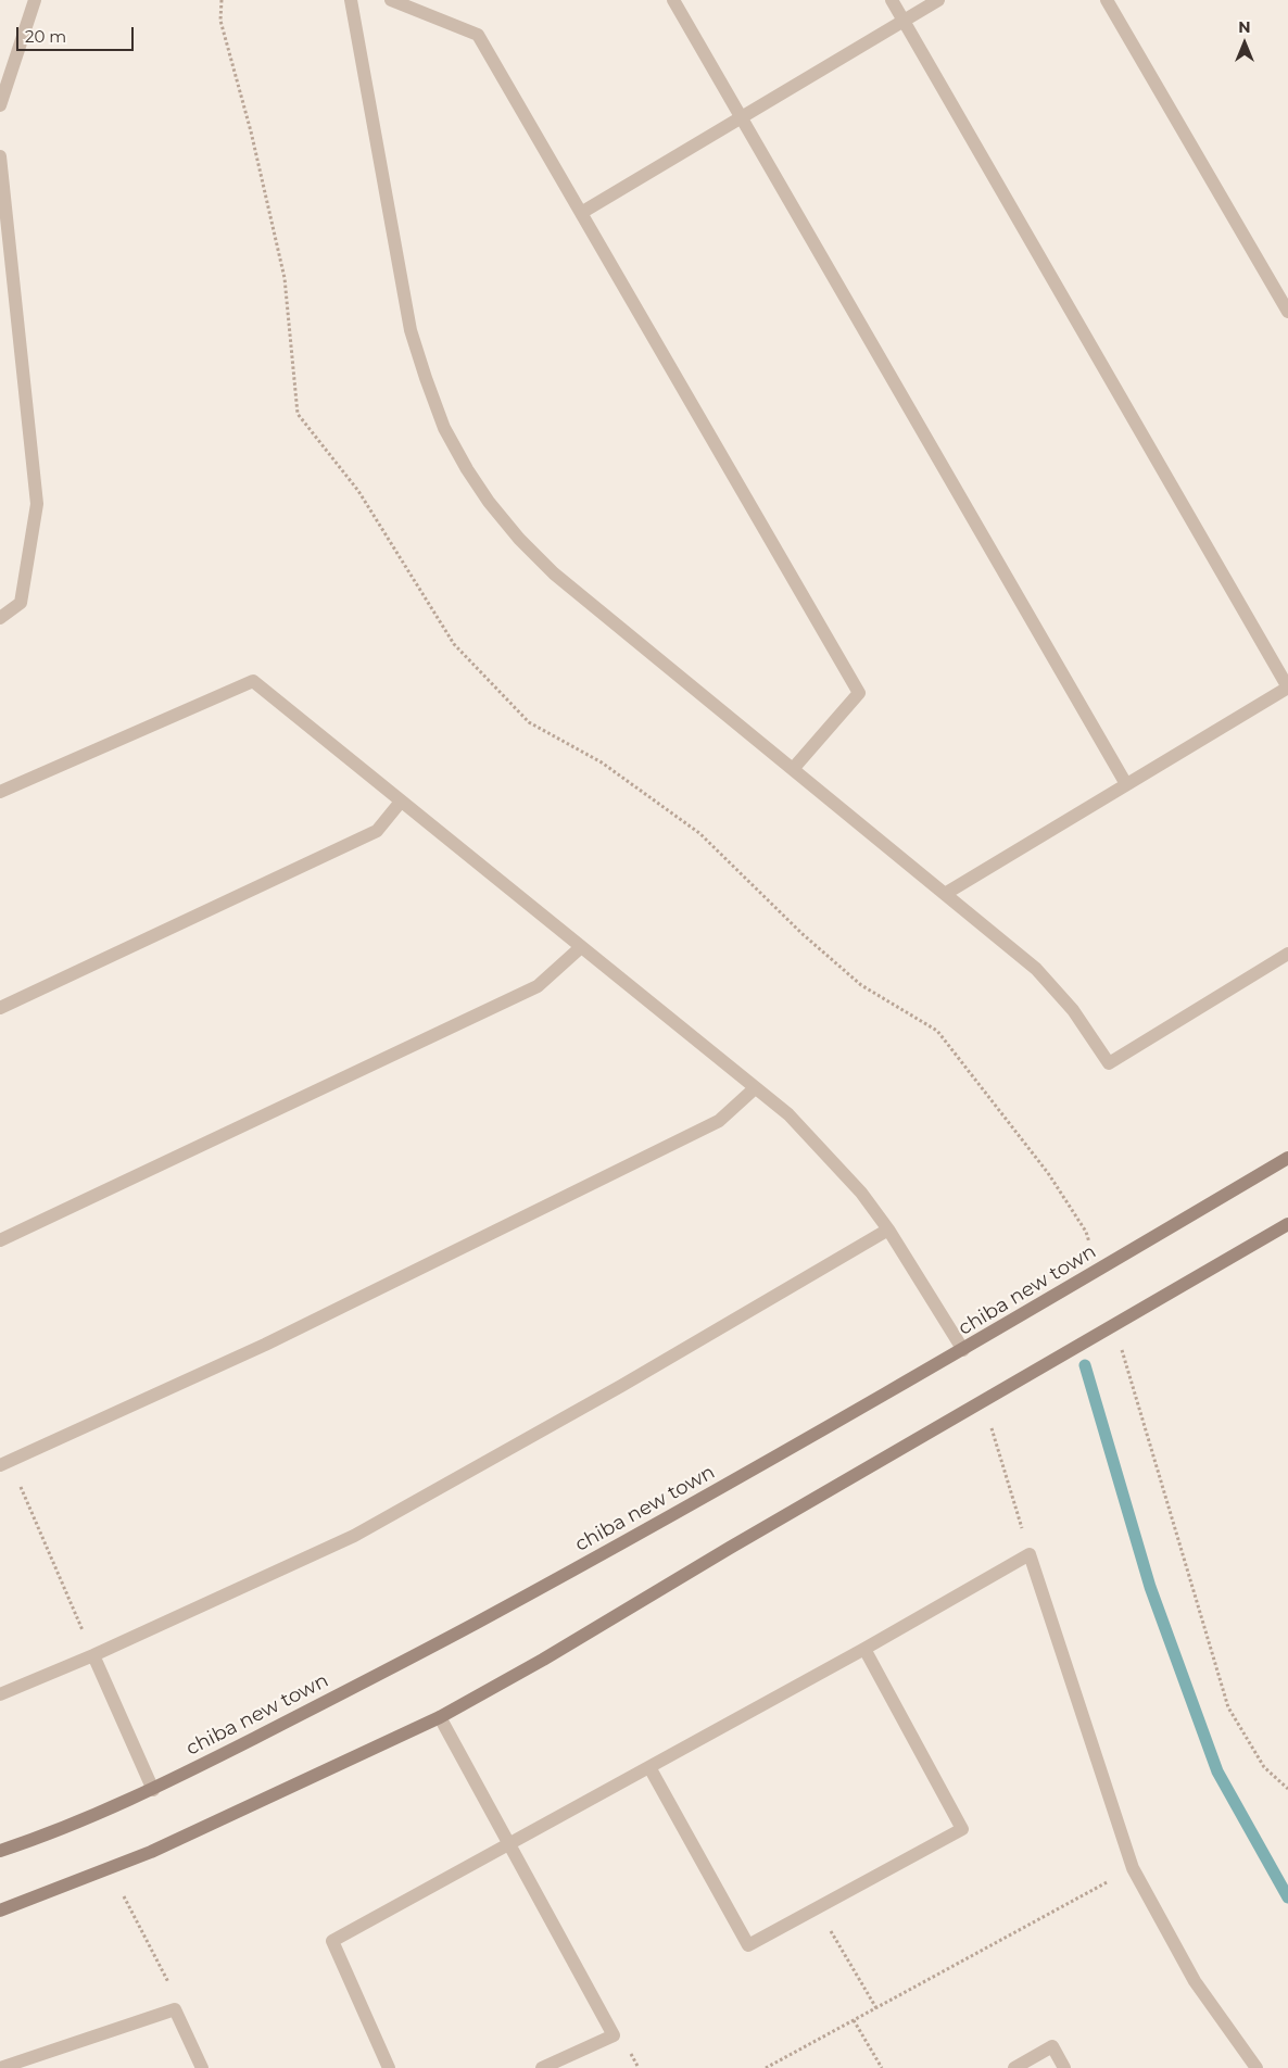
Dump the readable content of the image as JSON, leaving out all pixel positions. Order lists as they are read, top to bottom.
{
  "streets": {
    "main road": ["chiba new town"]
  },
  "scale_bar": "20 m",
  "north": "top"
}
